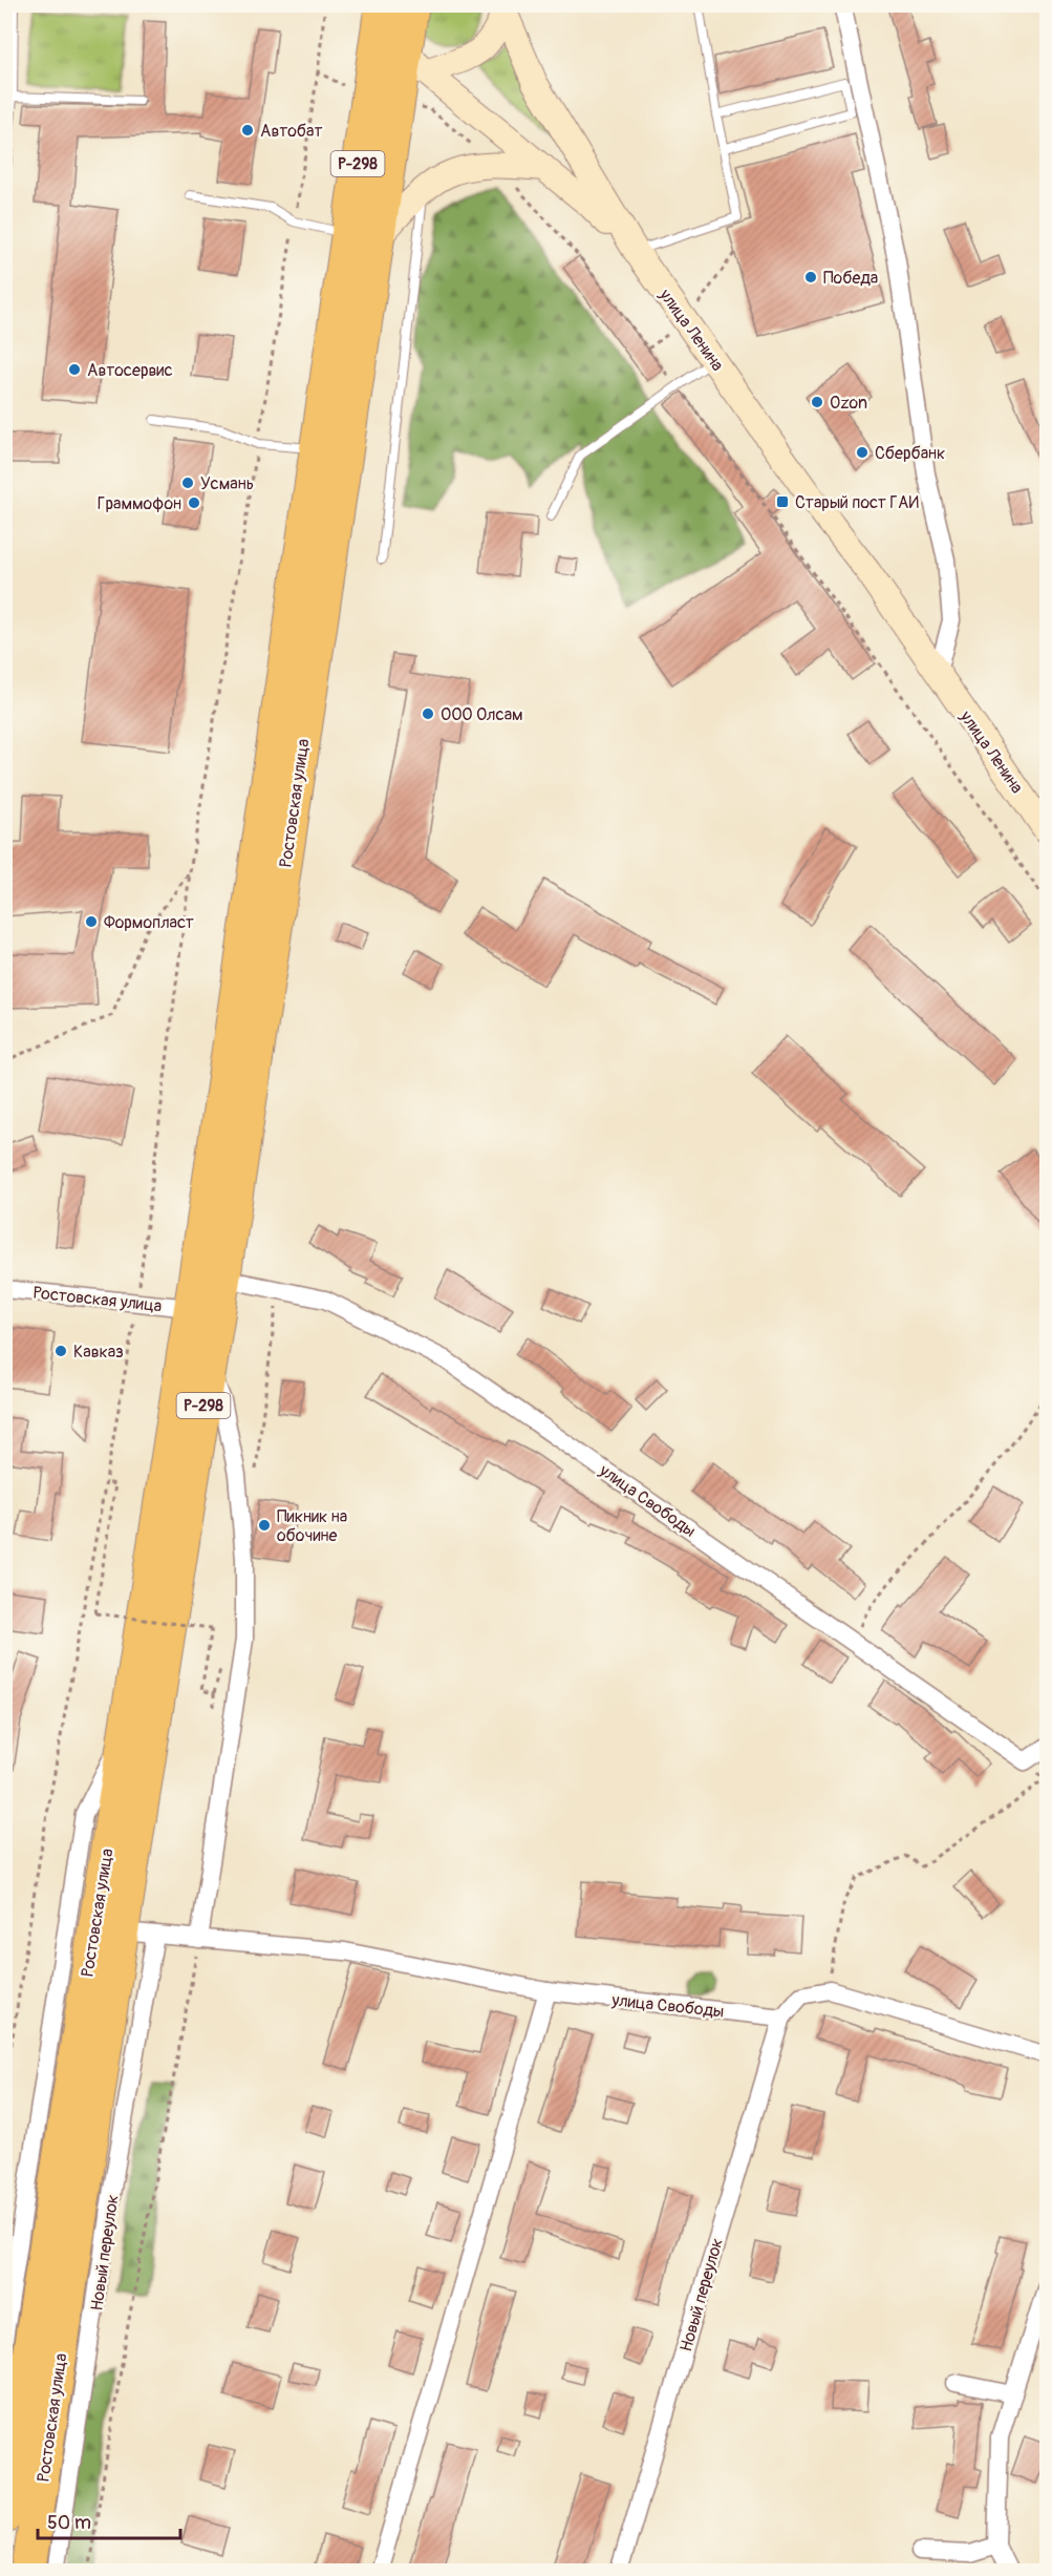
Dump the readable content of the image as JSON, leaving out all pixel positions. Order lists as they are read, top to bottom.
{
  "streets": {
    "highway": ["Р-298", "Ростовская улица"],
    "main road": ["улица Ленина"],
    "street": ["улица Свободы", "Новый переулок"]
  },
  "crossings": [
    ["Р-298", "Ростовская улица"],
    ["Ростовская улица", "улица Свободы"],
    ["улица Свободы", "Новый переулок"]
  ],
  "places": {
    "other": [
      "Автобат",
      "Победа",
      "Автосервис",
      "Ozon",
      "Сбербанк",
      "Усмань",
      "Граммофон",
      "ООО Олсам",
      "Формопласт",
      "Кавказ",
      "Пикник на обочине"
    ],
    "transit": ["Старый пост ГАИ"]
  },
  "scale_bar": "50 m"
}
